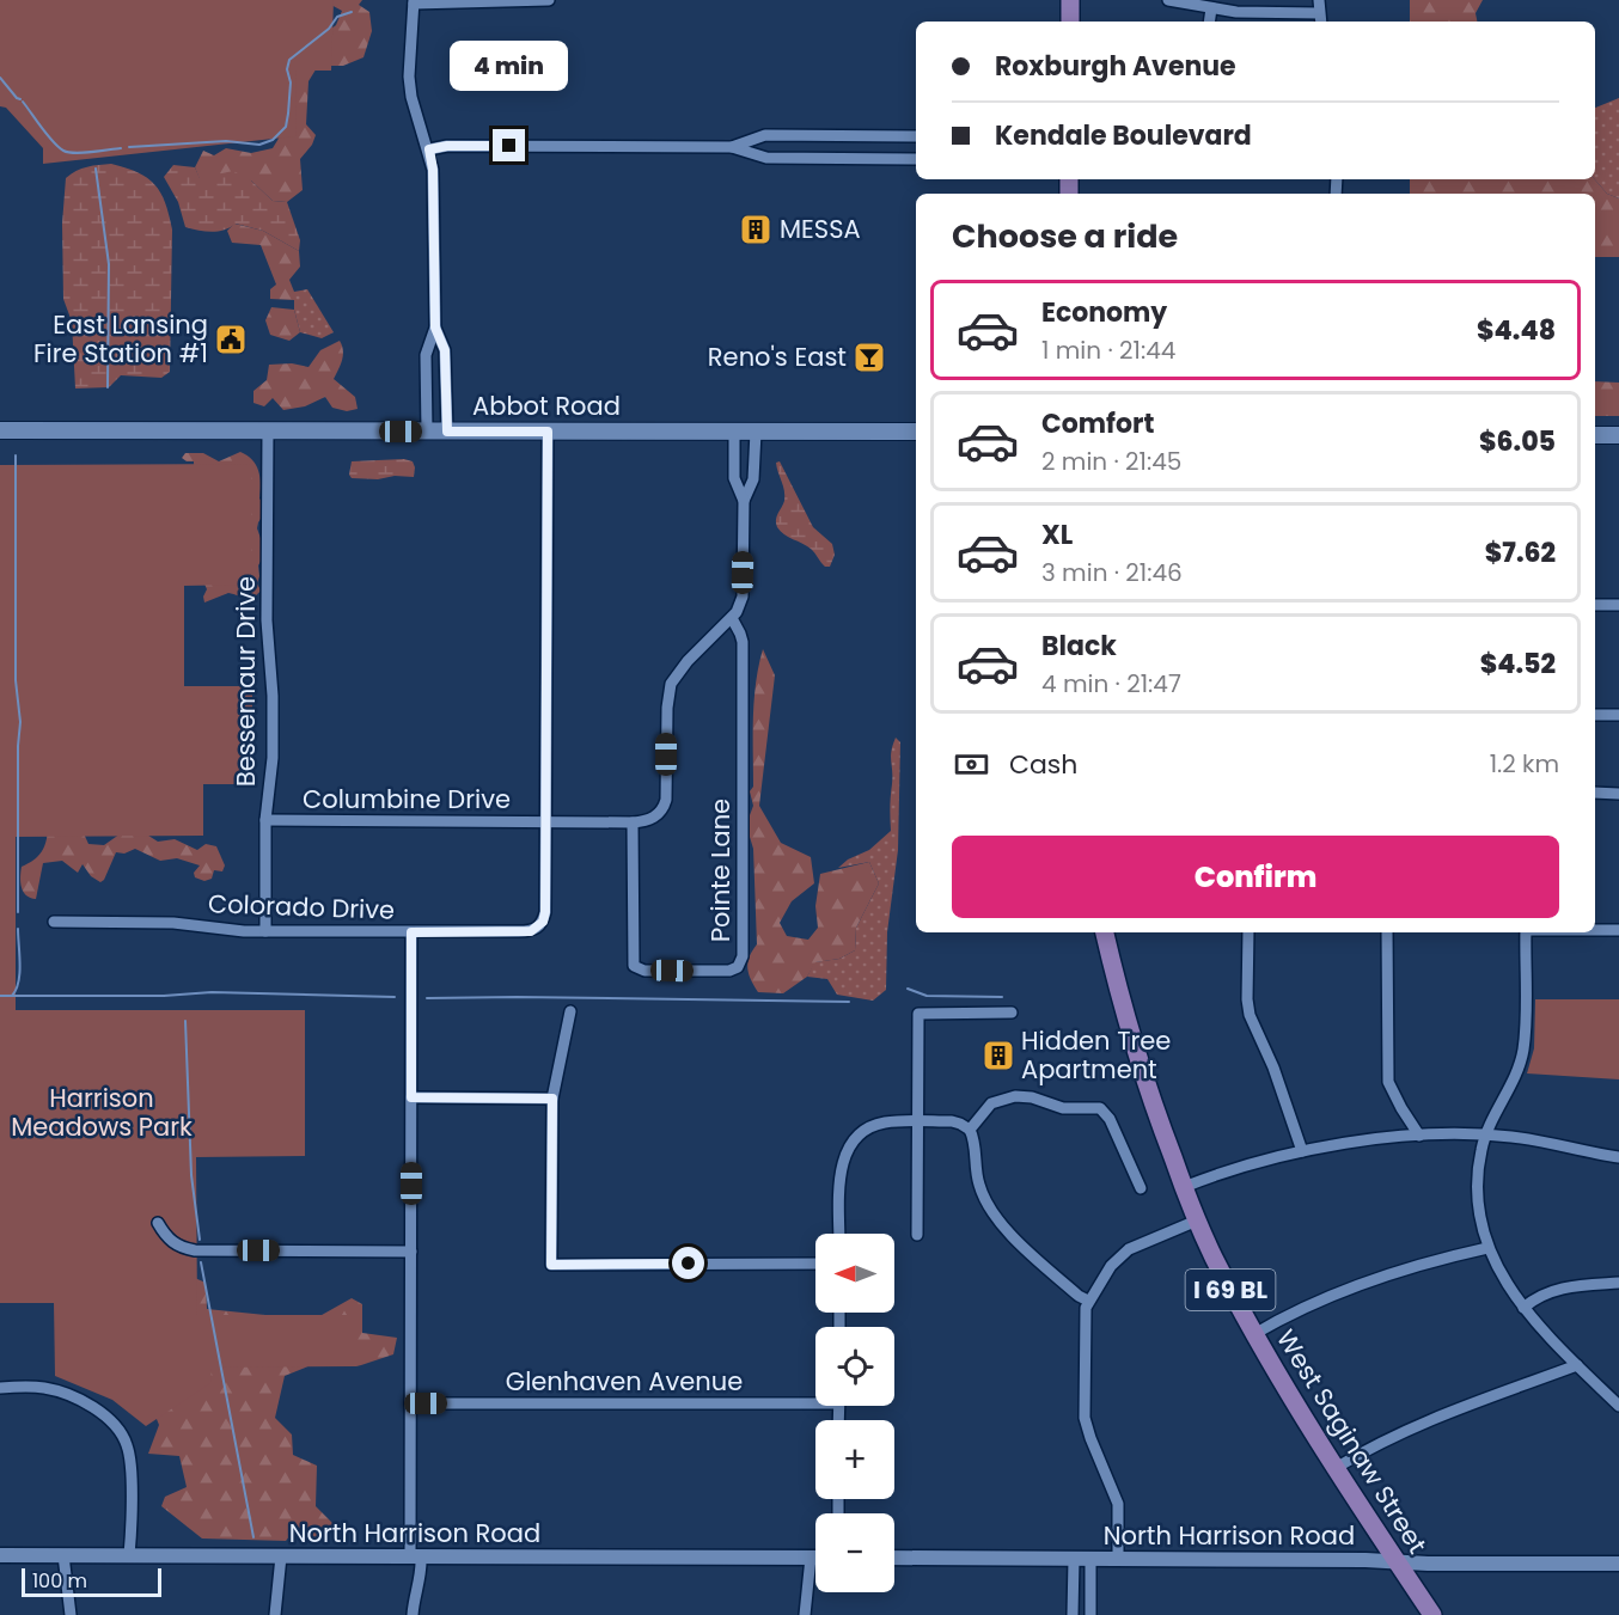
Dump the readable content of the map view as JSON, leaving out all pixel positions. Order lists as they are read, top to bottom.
{
  "streets": {
    "main road": ["Abbot Road", "I 69 BL", "West Saginaw Street"],
    "street": [
      "Bessemaur Drive",
      "Columbine Drive",
      "Pointe Lane",
      "Colorado Drive",
      "Glenhaven Avenue",
      "North Harrison Road"
    ]
  },
  "crossings": [
    ["Abbot Road", "Bessemaur Drive"],
    ["Bessemaur Drive", "Columbine Drive"],
    ["Bessemaur Drive", "Colorado Drive"],
    ["Columbine Drive", "Pointe Lane"],
    ["Columbine Drive", "Colorado Drive"],
    ["West Saginaw Street", "North Harrison Road"]
  ],
  "parks": ["Harrison Meadows Park"],
  "places": {
    "building": ["MESSA", "Hidden Tree Apartment"],
    "public building": ["East Lansing Fire Station #1"],
    "bar": ["Reno's East"]
  },
  "scale_bar": "100 m",
  "north": "left",
  "page": {
    "banner": ["Roxburgh Avenue", "Kendale Boulevard"],
    "bubble": "4 min",
    "heading": "Choose a ride",
    "list": [
      {
        "name": "Economy",
        "note": "1 min · 21:44",
        "value": "$4.48"
      },
      {
        "name": "Comfort",
        "note": "2 min · 21:45",
        "value": "$6.05"
      },
      {
        "name": "XL",
        "note": "3 min · 21:46",
        "value": "$7.62"
      },
      {
        "name": "Black",
        "note": "4 min · 21:47",
        "value": "$4.52"
      }
    ],
    "pay": ["Cash", "1.2 km"],
    "buttons": "Confirm",
    "map_buttons": ["+", "−"],
    "scale": "100 m"
  }
}
